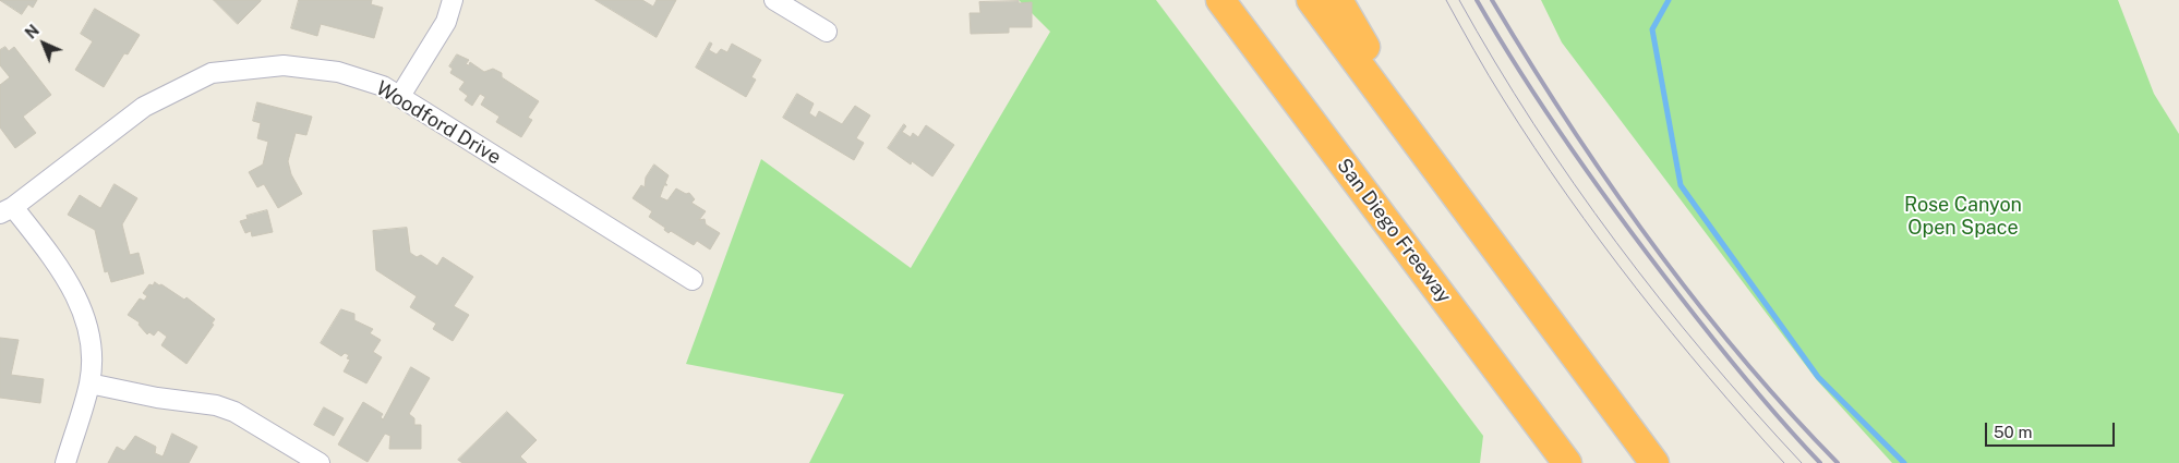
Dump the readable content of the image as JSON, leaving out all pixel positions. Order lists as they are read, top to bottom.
{
  "streets": {
    "highway": ["San Diego Freeway"],
    "street": ["Woodford Drive"]
  },
  "parks": ["Rose Canyon Open Space"],
  "scale_bar": "50 m",
  "north": "top left"
}
